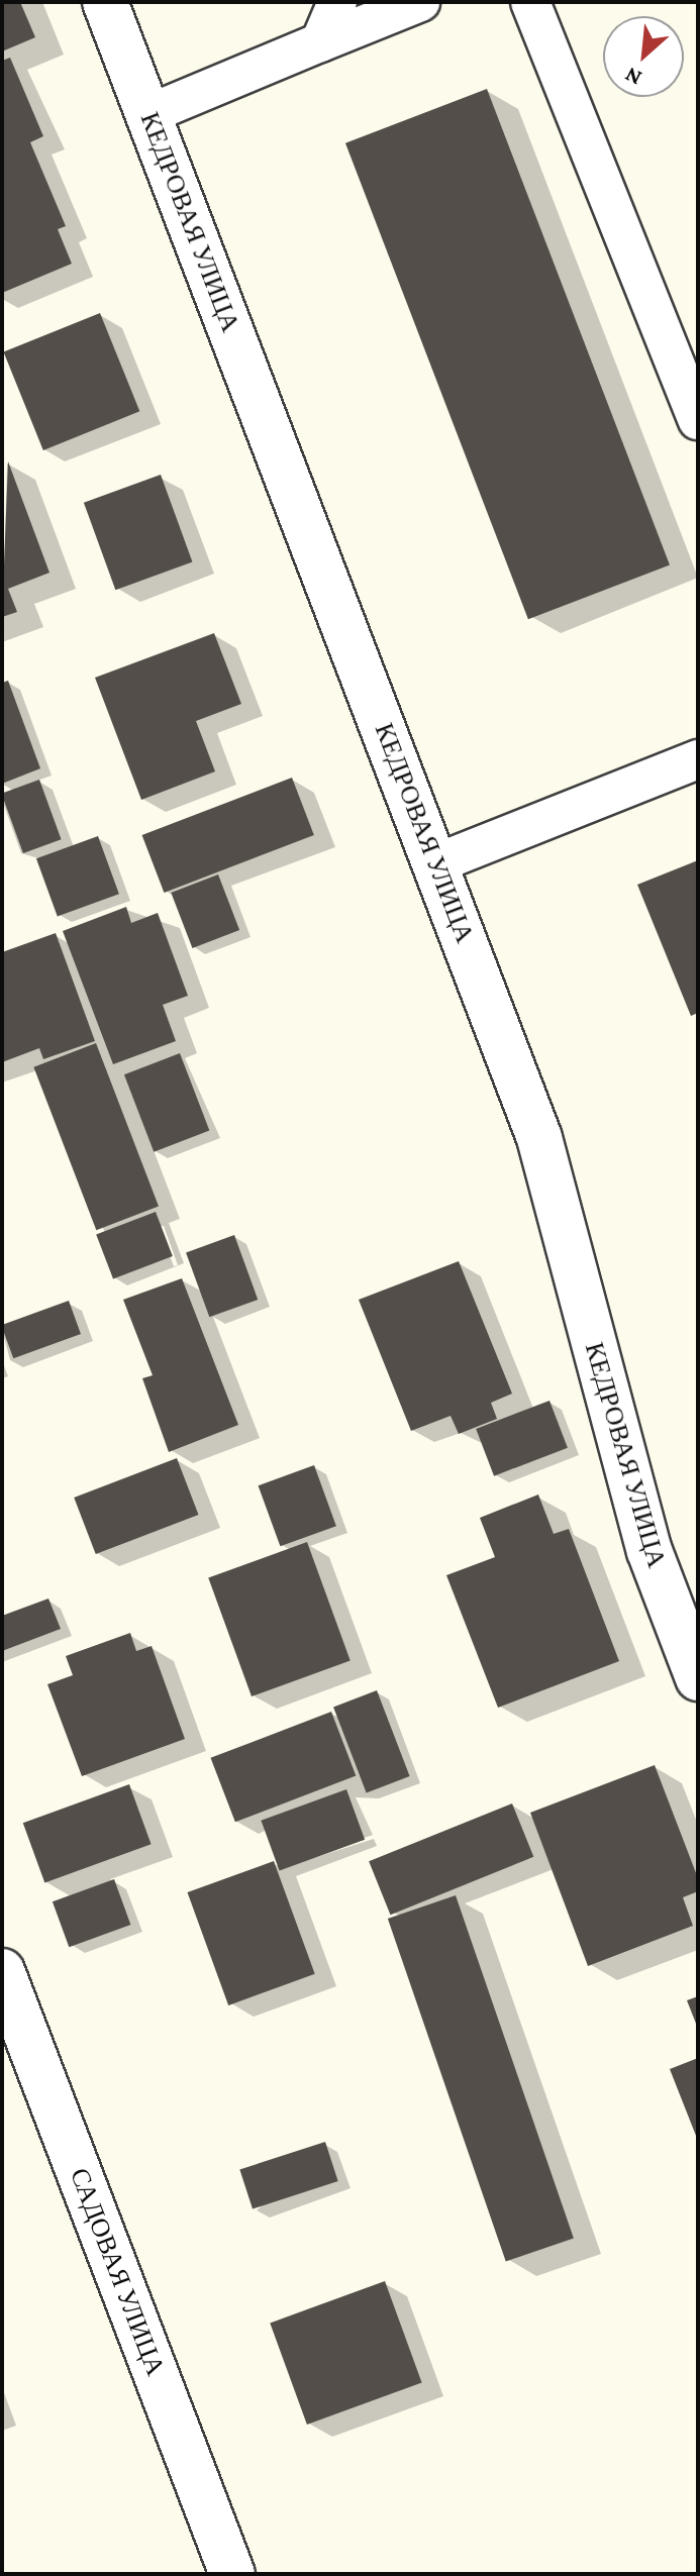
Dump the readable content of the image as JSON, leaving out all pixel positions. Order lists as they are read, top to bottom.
{
  "streets": {
    "street": ["КЕДРОВАЯ УЛИЦА", "САДОВАЯ УЛИЦА"]
  },
  "north": "bottom left"
}
